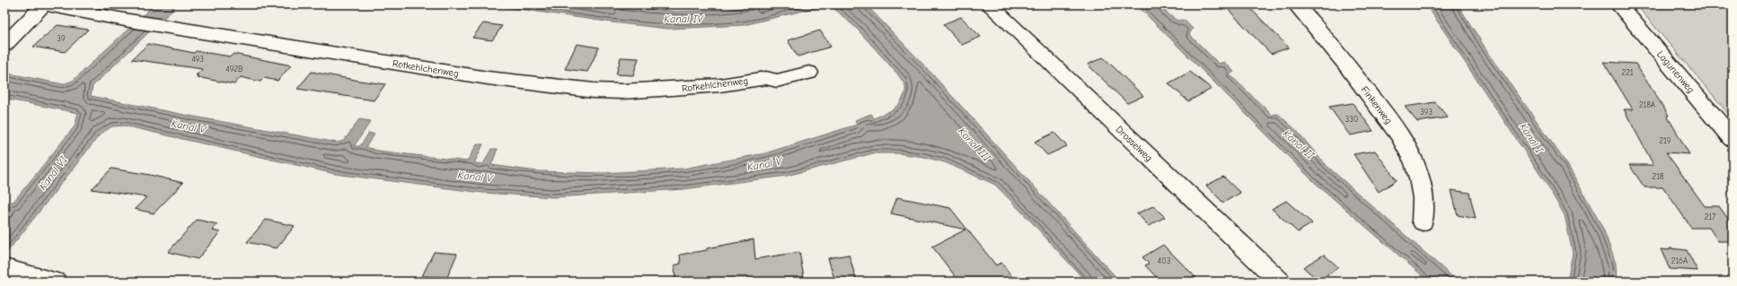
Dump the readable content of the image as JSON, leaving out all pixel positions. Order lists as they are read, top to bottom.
{
  "streets": {
    "street": [
      "Rotkehlchenweg",
      "Lagunenweg",
      "Finkenweg",
      "Drosselweg"
    ]
  },
  "water": [
    "Kanal IV",
    "Kanal V",
    "Kanal I",
    "Kanal III",
    "Kanal II",
    "Kanal VI"
  ],
  "house_numbers": [
    "39",
    "493",
    "492B",
    "221",
    "218A",
    "393",
    "330",
    "219",
    "218",
    "217",
    "403",
    "216A"
  ]
}
